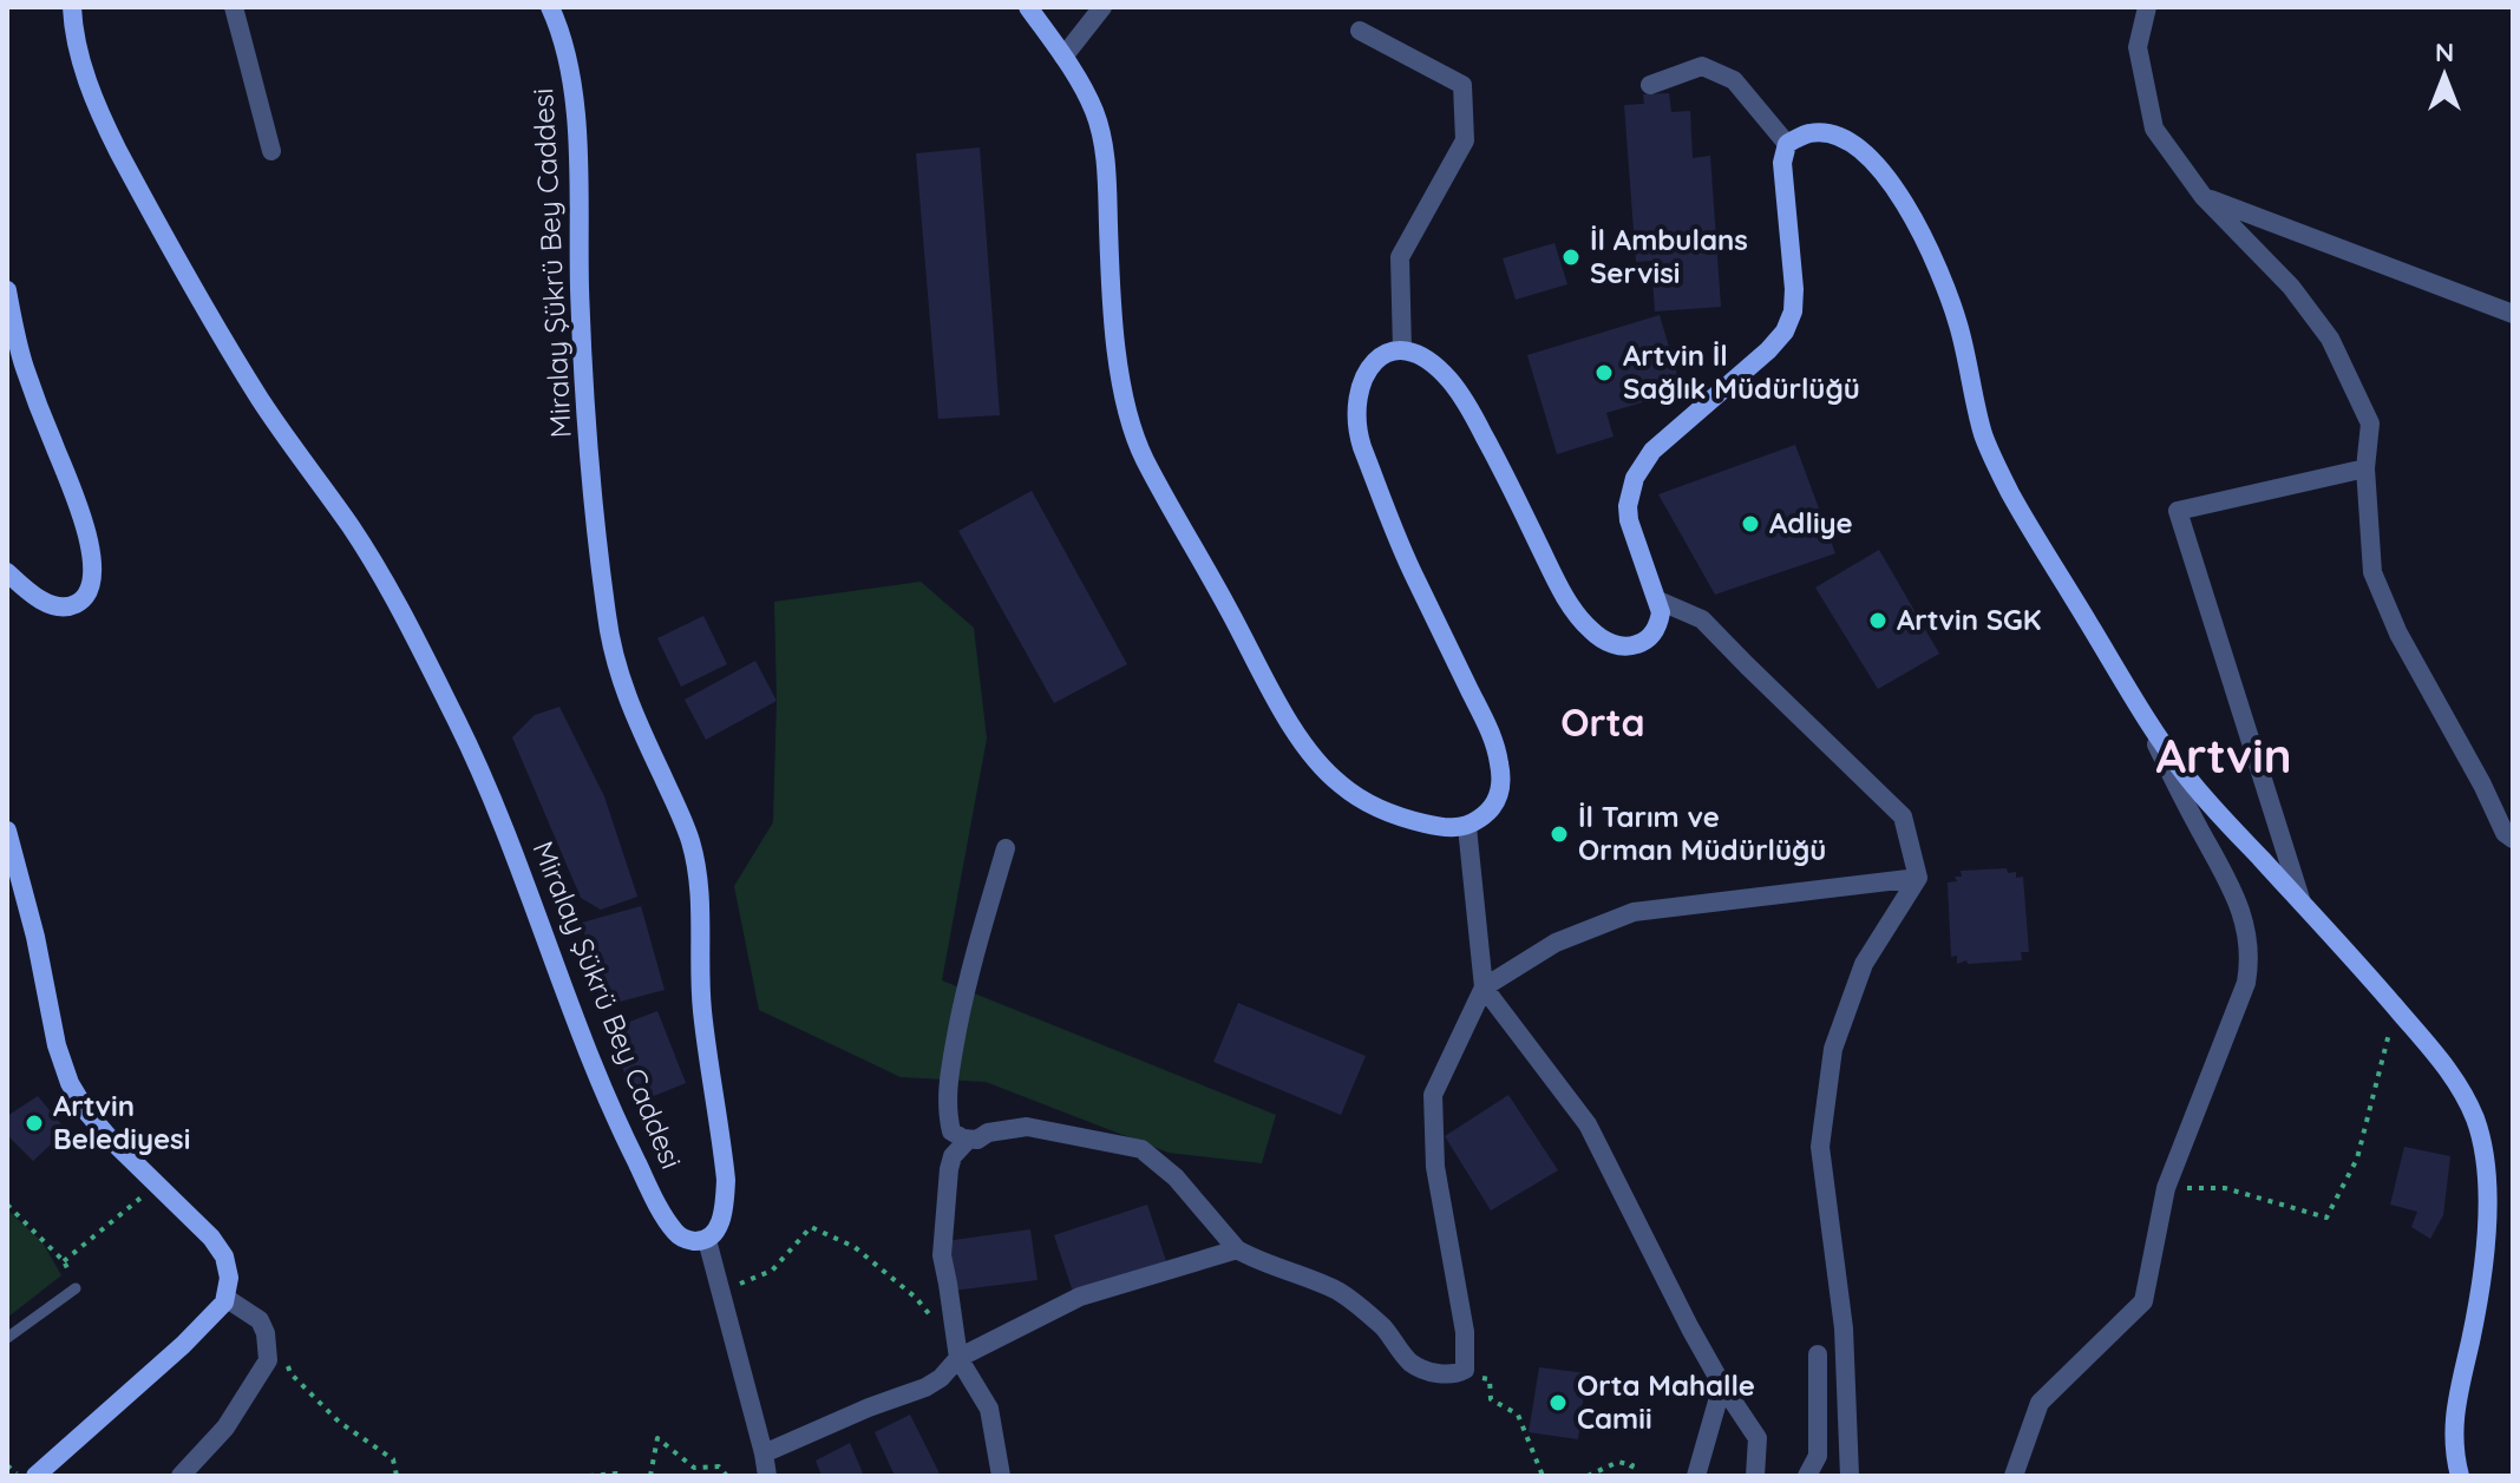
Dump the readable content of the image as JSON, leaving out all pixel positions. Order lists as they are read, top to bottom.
{
  "streets": {
    "main road": ["Miralay Şükrü Bey Caddesi"]
  },
  "districts": ["Orta", "Artvin"],
  "places": [
    "İl Ambulans Servisi",
    "Artvin İl Sağlık Müdürlüğü",
    "Adliye",
    "Artvin SGK",
    "İl Tarım ve Orman Müdürlüğü",
    "Artvin Belediyesi",
    "Orta Mahalle Camii"
  ],
  "north": "top"
}
